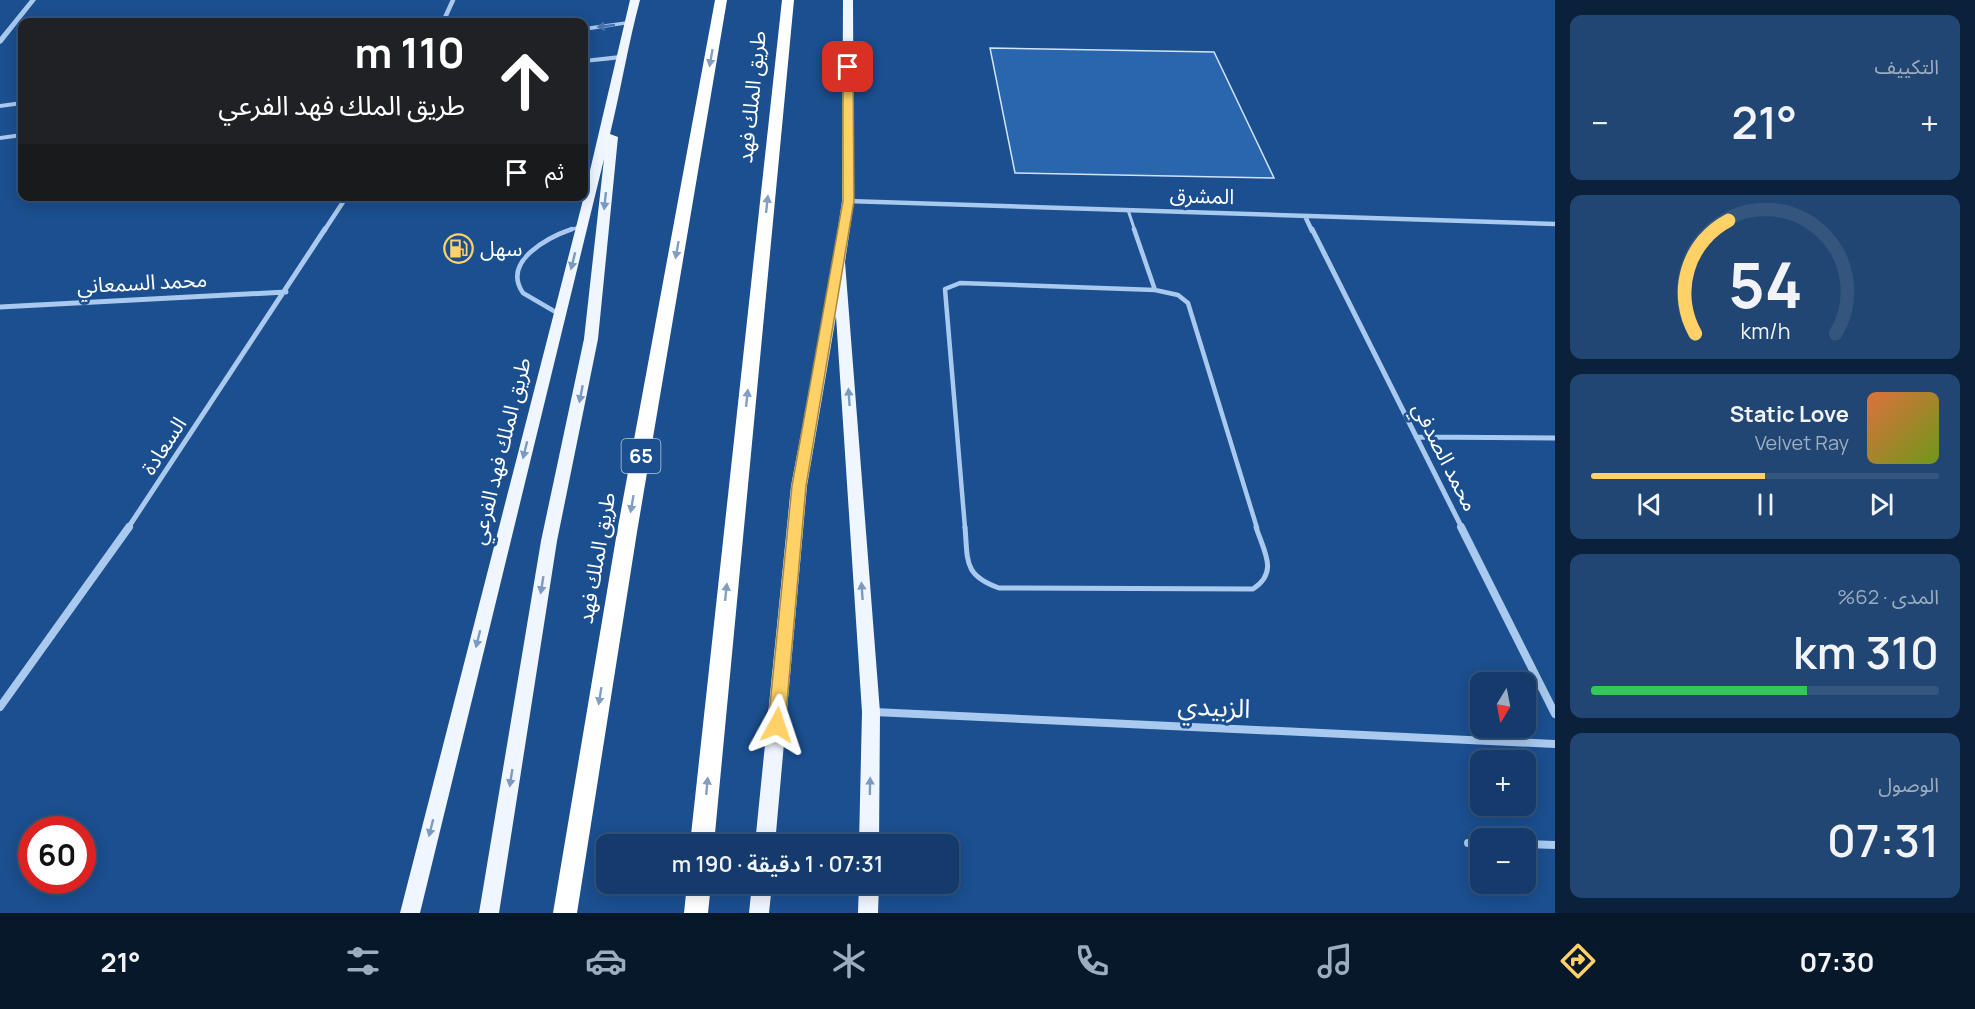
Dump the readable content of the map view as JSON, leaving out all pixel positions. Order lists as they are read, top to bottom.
{
  "streets": {
    "highway": ["طريق الملك فهد", "65"],
    "main road": ["طريق الملك فهد الفرعي"],
    "street": [
      "المشرق",
      "محمد السمعاني",
      "السعادة",
      "محمد الصدفي",
      "الزبيدي"
    ]
  },
  "crossings": [
    ["المشرق", "محمد الصدفي"],
    ["محمد السمعاني", "السعادة"]
  ],
  "places": {
    "fuel station": ["سهل"]
  },
  "north": "bottom",
  "page": {
    "tile": [
      "التكييف",
      ["المدى · 62%", "310 km"],
      ["الوصول", "07:31"]
    ],
    "turn": ["110 m", "طريق الملك فهد الفرعي"],
    "heat": ["−", "21°", "+"],
    "then": "ثم",
    "song": ["Static Love", "Velvet Ray"],
    "map_buttons": ["+", "−"],
    "limit": "60",
    "trip": "07:31 · 1 دقيقة · 190 m",
    "tabs": ["07:30", "21°"],
    "gauge": ["54", "km/h"]
  }
}
